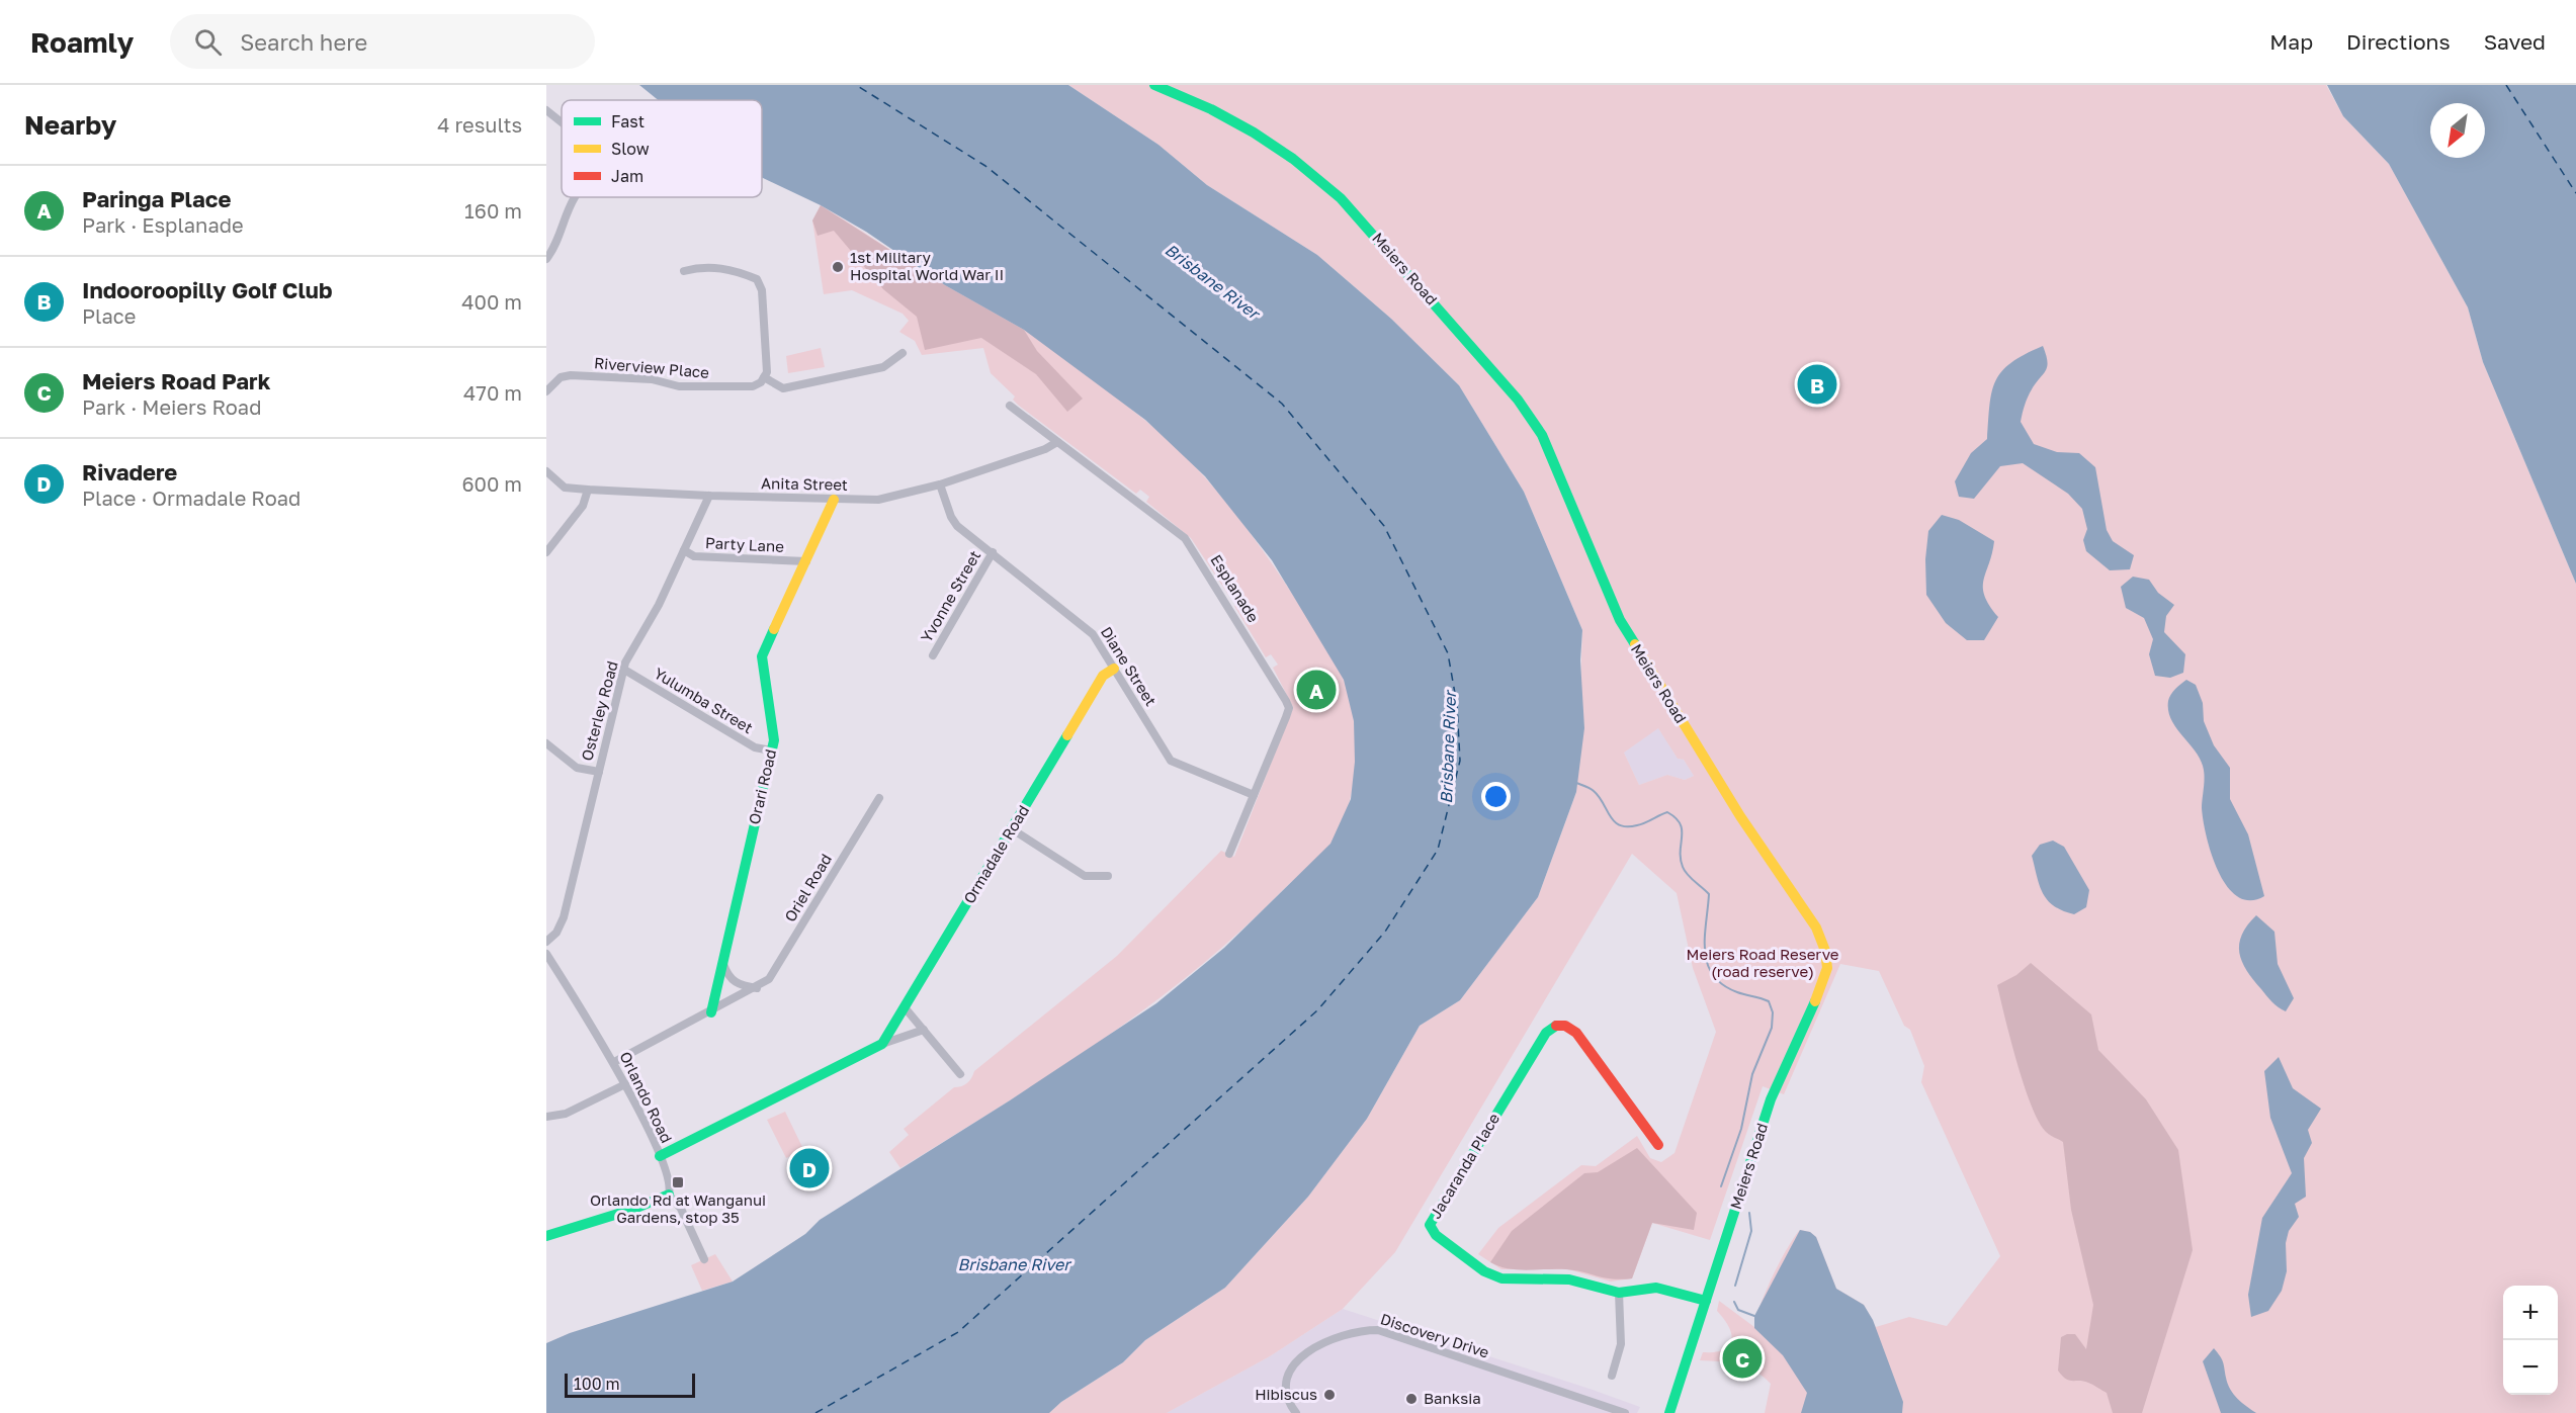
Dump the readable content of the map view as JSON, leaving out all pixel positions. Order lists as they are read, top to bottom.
{
  "streets": {
    "street": [
      "Meiers Road",
      "Riverview Place",
      "Anita Street",
      "Party Lane",
      "Esplanade",
      "Yvonne Street",
      "Diane Street",
      "Yulumba Street",
      "Osterley Road",
      "Orari Road",
      "Ormadale Road",
      "Oriel Road",
      "Orlando Road",
      "Jacaranda Place",
      "Discovery Drive"
    ]
  },
  "crossings": [
    ["Meiers Road", "Jacaranda Place"],
    ["Anita Street", "Esplanade"],
    ["Anita Street", "Diane Street"],
    ["Anita Street", "Osterley Road"],
    ["Anita Street", "Orari Road"],
    ["Party Lane", "Osterley Road"],
    ["Party Lane", "Orari Road"],
    ["Esplanade", "Diane Street"],
    ["Yvonne Street", "Diane Street"],
    ["Diane Street", "Ormadale Road"],
    ["Yulumba Street", "Osterley Road"],
    ["Yulumba Street", "Orari Road"],
    ["Orari Road", "Oriel Road"],
    ["Oriel Road", "Orlando Road"]
  ],
  "water": ["Brisbane River"],
  "parks": ["Meiers Road Reserve (road reserve)"],
  "places": {
    "other": ["1st Military Hospital World War II", "Hibiscus", "Banksia"],
    "transit": ["Orlando Rd at Wanganui Gardens, stop 35"]
  },
  "legend": ["Fast", "Slow", "Jam"],
  "scale_bar": "100 m",
  "north": "bottom left",
  "page": {
    "header": "Roamly",
    "search": "Search here",
    "nav": ["Map", "Directions", "Saved"],
    "heading": ["Nearby", "4 results"],
    "list": [
      {
        "mark": "A",
        "name": "Paringa Place",
        "note": "Park · Esplanade",
        "value": "160 m"
      },
      {
        "mark": "B",
        "name": "Indooroopilly Golf Club",
        "note": "Place",
        "value": "400 m"
      },
      {
        "mark": "C",
        "name": "Meiers Road Park",
        "note": "Park · Meiers Road",
        "value": "470 m"
      },
      {
        "mark": "D",
        "name": "Rivadere",
        "note": "Place · Ormadale Road",
        "value": "600 m"
      }
    ],
    "pins": [
      "B",
      "A",
      "D",
      "C"
    ],
    "map_buttons": ["+", "−"],
    "scale": "100 m"
  }
}
